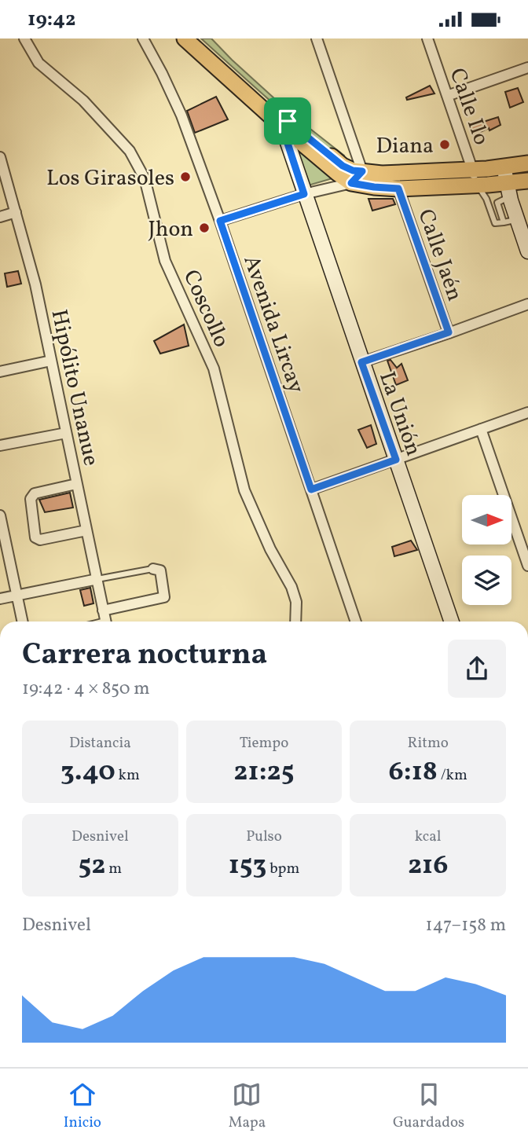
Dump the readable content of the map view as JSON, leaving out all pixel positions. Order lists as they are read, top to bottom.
{
  "streets": {
    "main road": ["La Unión"],
    "street": [
      "Calle Ilo",
      "Calle Jaén",
      "Coscollo",
      "Avenida Lircay",
      "Hipólito Unanue"
    ]
  },
  "places": ["Diana", "Los Girasoles", "Jhon"],
  "north": "right",
  "page": {
    "status": "19:42",
    "heading": ["Carrera nocturna", "19:42 · 4 × 850 m"],
    "stats": [
      ["Distancia", "3.40 km"],
      ["Tiempo", "21:25"],
      ["Ritmo", "6:18 /km"],
      ["Desnivel", "52 m"],
      ["Pulso", "153 bpm"],
      ["kcal", "216"]
    ],
    "chart": ["Desnivel", "147–158 m"],
    "tabs": ["Inicio", "Mapa", "Guardados"]
  }
}
